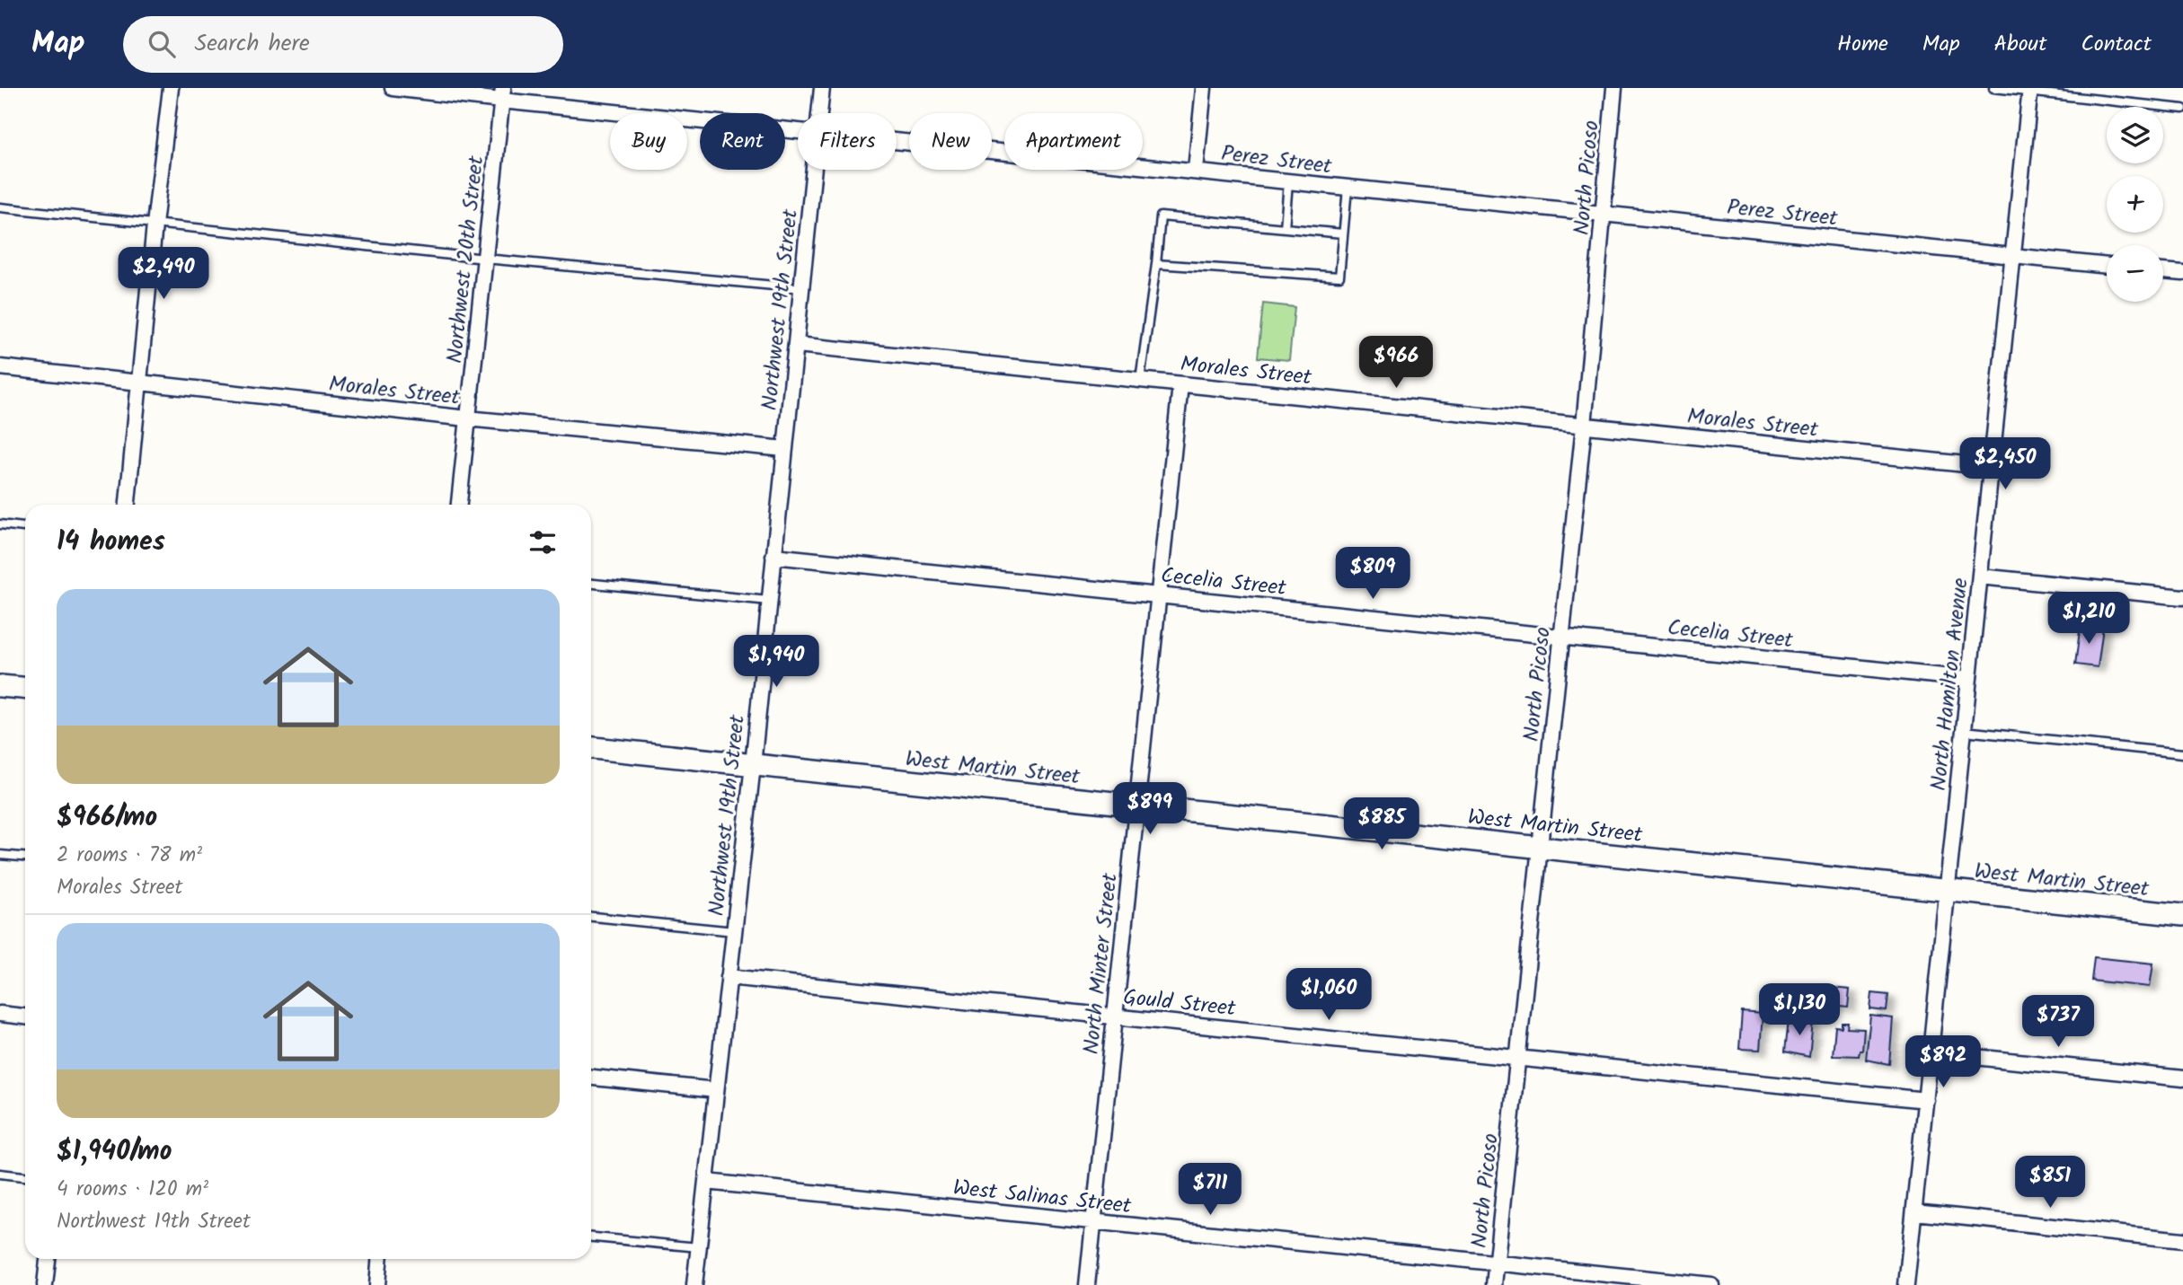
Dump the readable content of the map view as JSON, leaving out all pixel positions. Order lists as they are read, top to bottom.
{
  "streets": {
    "main road": ["West Martin Street"],
    "street": [
      "Perez Street",
      "North Picoso",
      "Northwest 20th Street",
      "Northwest 19th Street",
      "Morales Street",
      "Cecelia Street",
      "North Hamilton Avenue",
      "North Minter Street",
      "Gould Street",
      "West Salinas Street"
    ]
  },
  "crossings": [
    ["Perez Street", "North Picoso"],
    ["Perez Street", "Northwest 20th Street"],
    ["Perez Street", "North Hamilton Avenue"],
    ["North Picoso", "Morales Street"],
    ["North Picoso", "Cecelia Street"],
    ["North Picoso", "West Martin Street"],
    ["North Picoso", "Gould Street"],
    ["North Picoso", "West Salinas Street"],
    ["Northwest 20th Street", "Morales Street"],
    ["Northwest 19th Street", "Morales Street"],
    ["Northwest 19th Street", "Cecelia Street"],
    ["Northwest 19th Street", "West Martin Street"],
    ["Northwest 19th Street", "Gould Street"],
    ["Northwest 19th Street", "West Salinas Street"],
    ["Morales Street", "North Hamilton Avenue"],
    ["Morales Street", "North Minter Street"],
    ["Cecelia Street", "North Hamilton Avenue"],
    ["Cecelia Street", "North Minter Street"],
    ["North Hamilton Avenue", "West Martin Street"],
    ["North Hamilton Avenue", "Gould Street"],
    ["West Martin Street", "North Minter Street"],
    ["North Minter Street", "Gould Street"],
    ["North Minter Street", "West Salinas Street"]
  ],
  "page": {
    "header": "Map",
    "search": "Search here",
    "nav": [
      "Home",
      "Map",
      "About",
      "Contact"
    ],
    "map_buttons": ["+", "−"],
    "chip": [
      "Buy",
      "Rent",
      "Filters",
      "New",
      "Apartment"
    ],
    "price": [
      "$2,490",
      "$966",
      "$2,450",
      "$809",
      "$1,210",
      "$1,940",
      "$899",
      "$885",
      "$1,060",
      "$1,130",
      "$737",
      "$892",
      "$851",
      "$711"
    ],
    "heading": "14 homes",
    "list": [
      {
        "name": "$966/mo",
        "note": "2 rooms · 78 m² · Morales Street"
      },
      {
        "name": "$1,940/mo",
        "note": "4 rooms · 120 m² · Northwest 19th Street"
      }
    ]
  }
}
